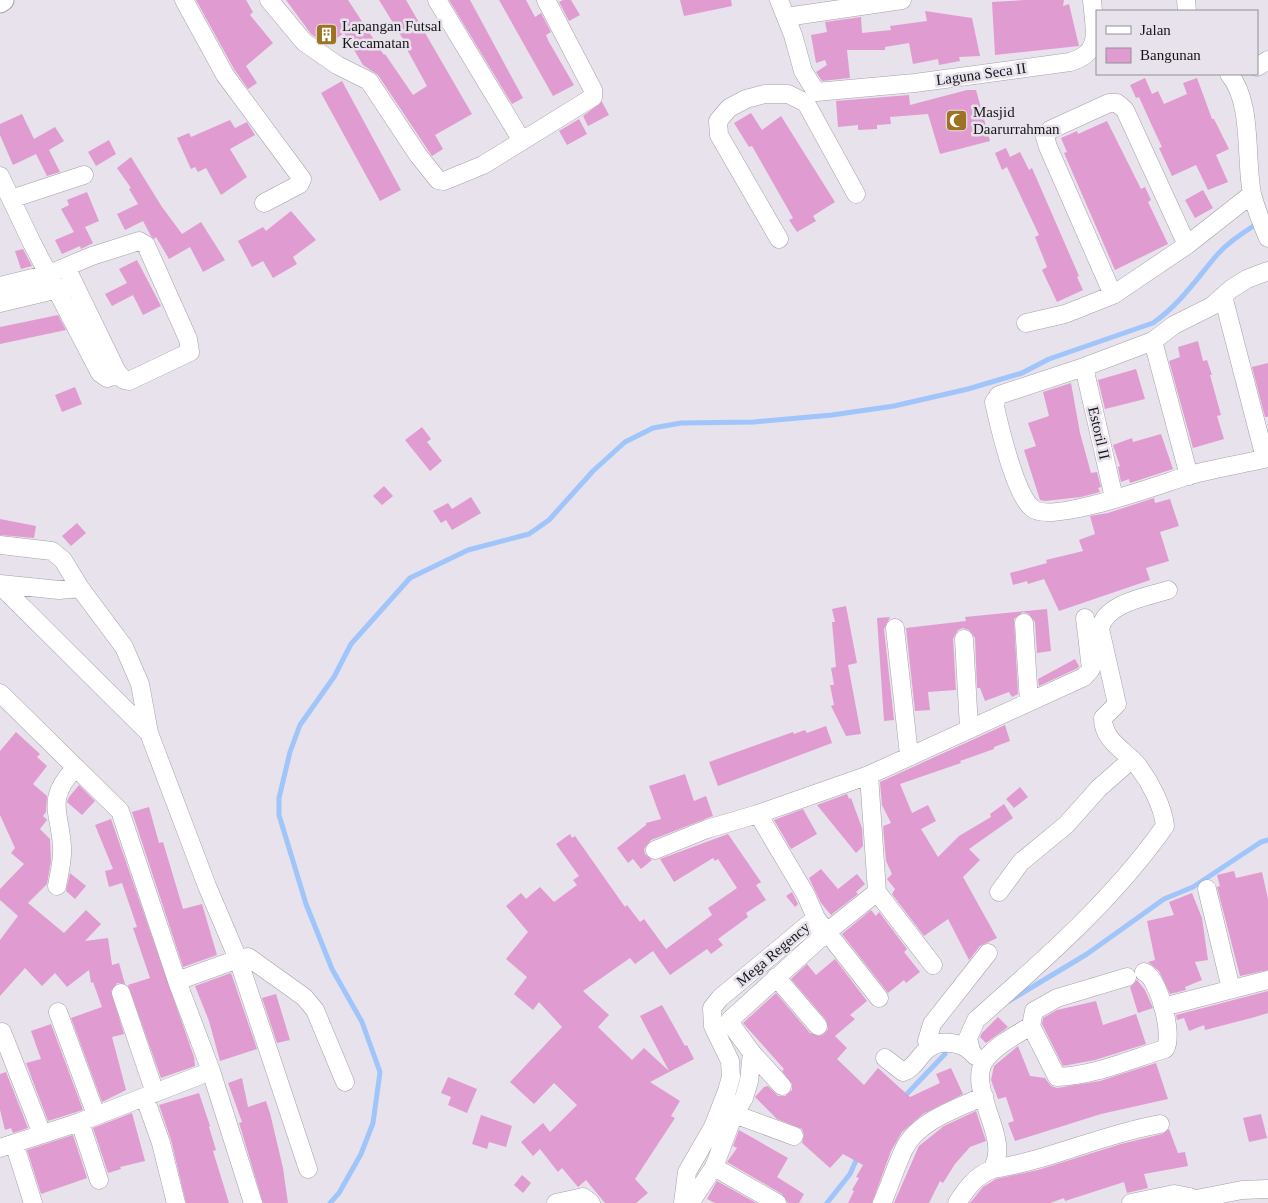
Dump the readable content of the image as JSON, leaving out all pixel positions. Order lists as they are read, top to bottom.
{
  "streets": {
    "street": ["Laguna Seca II", "Estoril II", "Mega Regency"]
  },
  "places": {
    "building": ["Lapangan Futsal Kecamatan"],
    "mosque": ["Masjid Daarurrahman"]
  },
  "legend": ["Jalan", "Bangunan"]
}
